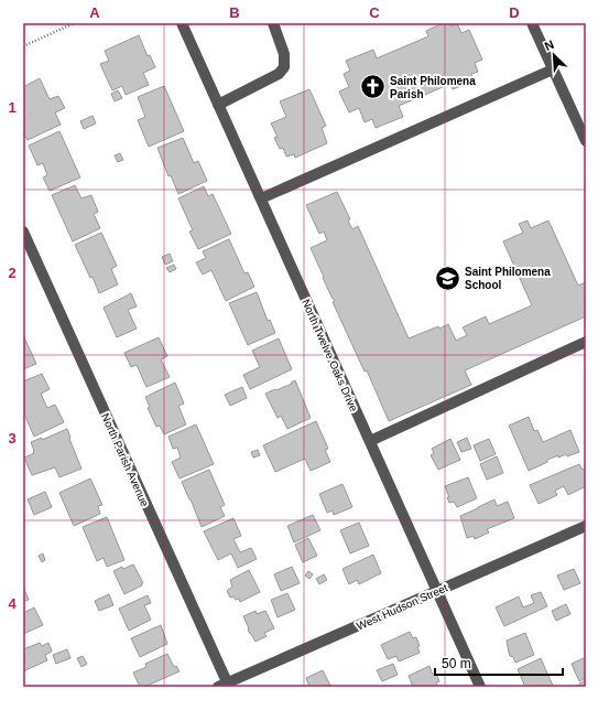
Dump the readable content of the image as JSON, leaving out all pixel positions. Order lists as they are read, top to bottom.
{
  "streets": {
    "street": ["North Twelve Oaks Drive", "North Parish Avenue", "West Hudson Street"]
  },
  "crossings": [
    ["North Twelve Oaks Drive", "West Hudson Street"],
    ["North Parish Avenue", "West Hudson Street"]
  ],
  "places": {
    "church": ["Saint Philomena Parish"],
    "school or university": ["Saint Philomena School"]
  },
  "scale_bar": "50 m",
  "north": "top left",
  "grid": {
    "columns": [
      "A",
      "B",
      "C",
      "D"
    ],
    "rows": [
      "1",
      "2",
      "3",
      "4"
    ]
  }
}
